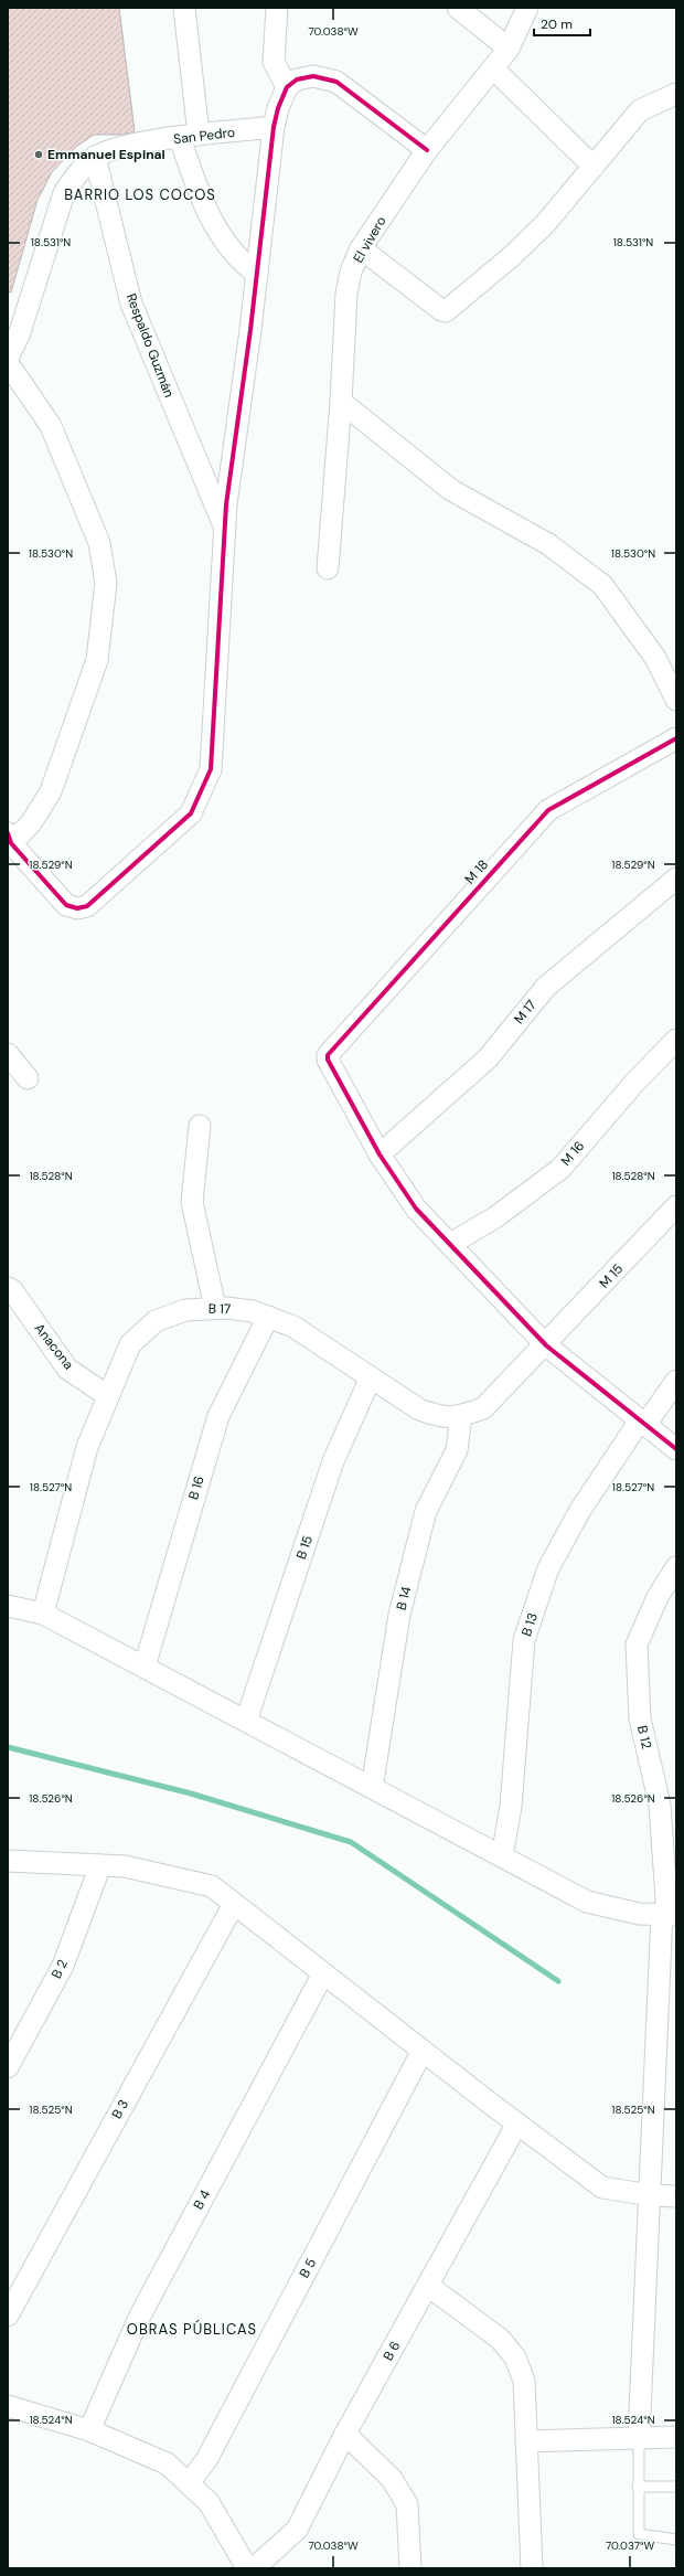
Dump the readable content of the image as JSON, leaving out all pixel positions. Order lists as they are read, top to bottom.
{
  "streets": {
    "street": [
      "San Pedro",
      "El vivero",
      "Respaldo Guzmán",
      "M 18",
      "M 17",
      "M 16",
      "M 15",
      "B 17",
      "Anacona",
      "B 16",
      "B 15",
      "B 14",
      "B 13",
      "B 12",
      "B 2",
      "B 3",
      "B 4",
      "B 5",
      "B 6"
    ]
  },
  "crossings": [
    ["San Pedro", "Respaldo Guzmán"],
    ["M 18", "M 17"],
    ["M 15", "B 17"],
    ["B 17", "Anacona"],
    ["B 17", "B 16"],
    ["B 17", "B 15"],
    ["B 17", "B 14"]
  ],
  "districts": ["BARRIO LOS COCOS", "OBRAS PÚBLICAS"],
  "places": ["Emmanuel Espinal"],
  "scale_bar": "20 m",
  "coordinates": [
    "70.038°W",
    "18.531°N",
    "18.530°N",
    "18.529°N",
    "18.528°N",
    "18.527°N",
    "18.526°N",
    "18.525°N",
    "18.524°N",
    "70.037°W"
  ]
}
